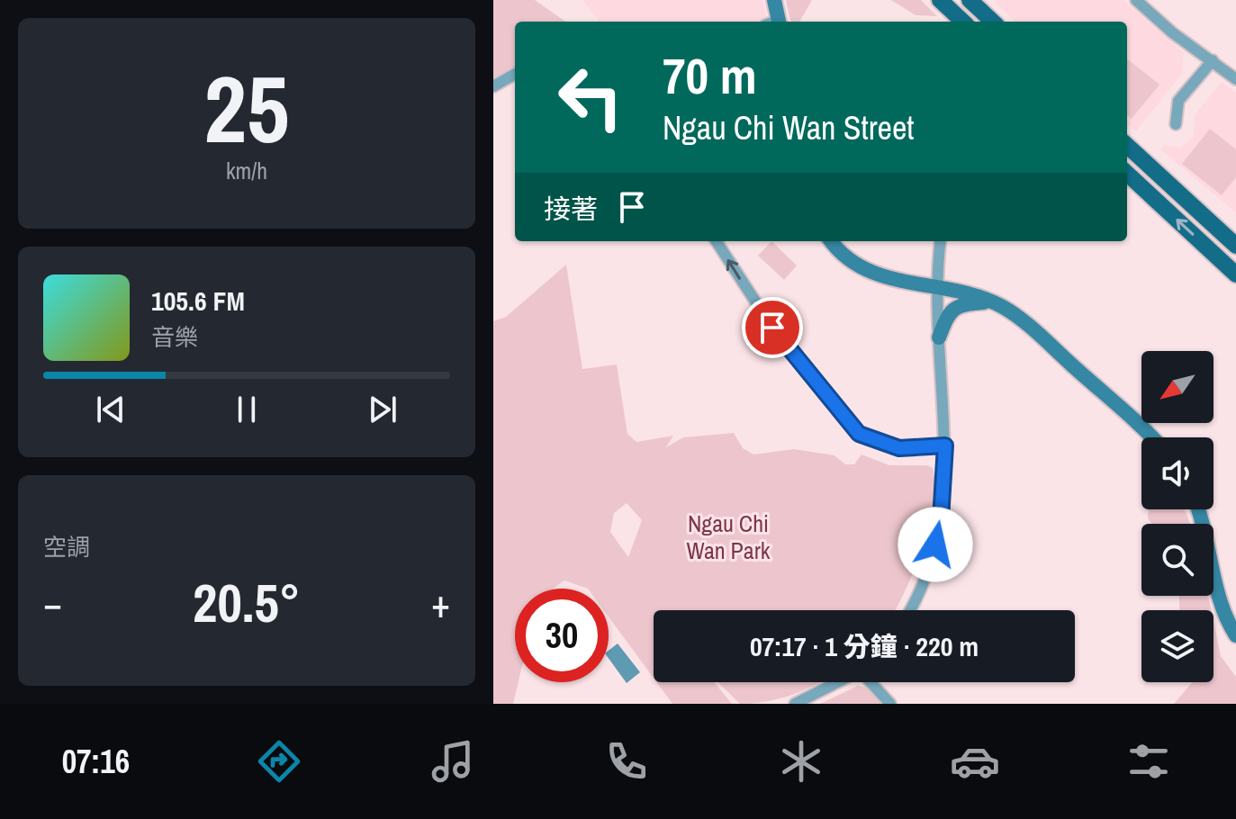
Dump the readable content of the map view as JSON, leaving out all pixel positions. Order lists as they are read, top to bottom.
{
  "parks": ["Ngau Chi Wan Park"],
  "north": "bottom left",
  "page": {
    "tile": [
      ["25", "km/h"],
      "空調"
    ],
    "turn": ["70 m", "Ngau Chi Wan Street"],
    "then": "接著",
    "song": ["105.6 FM", "音樂"],
    "heat": ["−", "20.5°", "+"],
    "limit": "30",
    "trip": "07:17 · 1 分鐘 · 220 m",
    "tabs": "07:16"
  }
}
